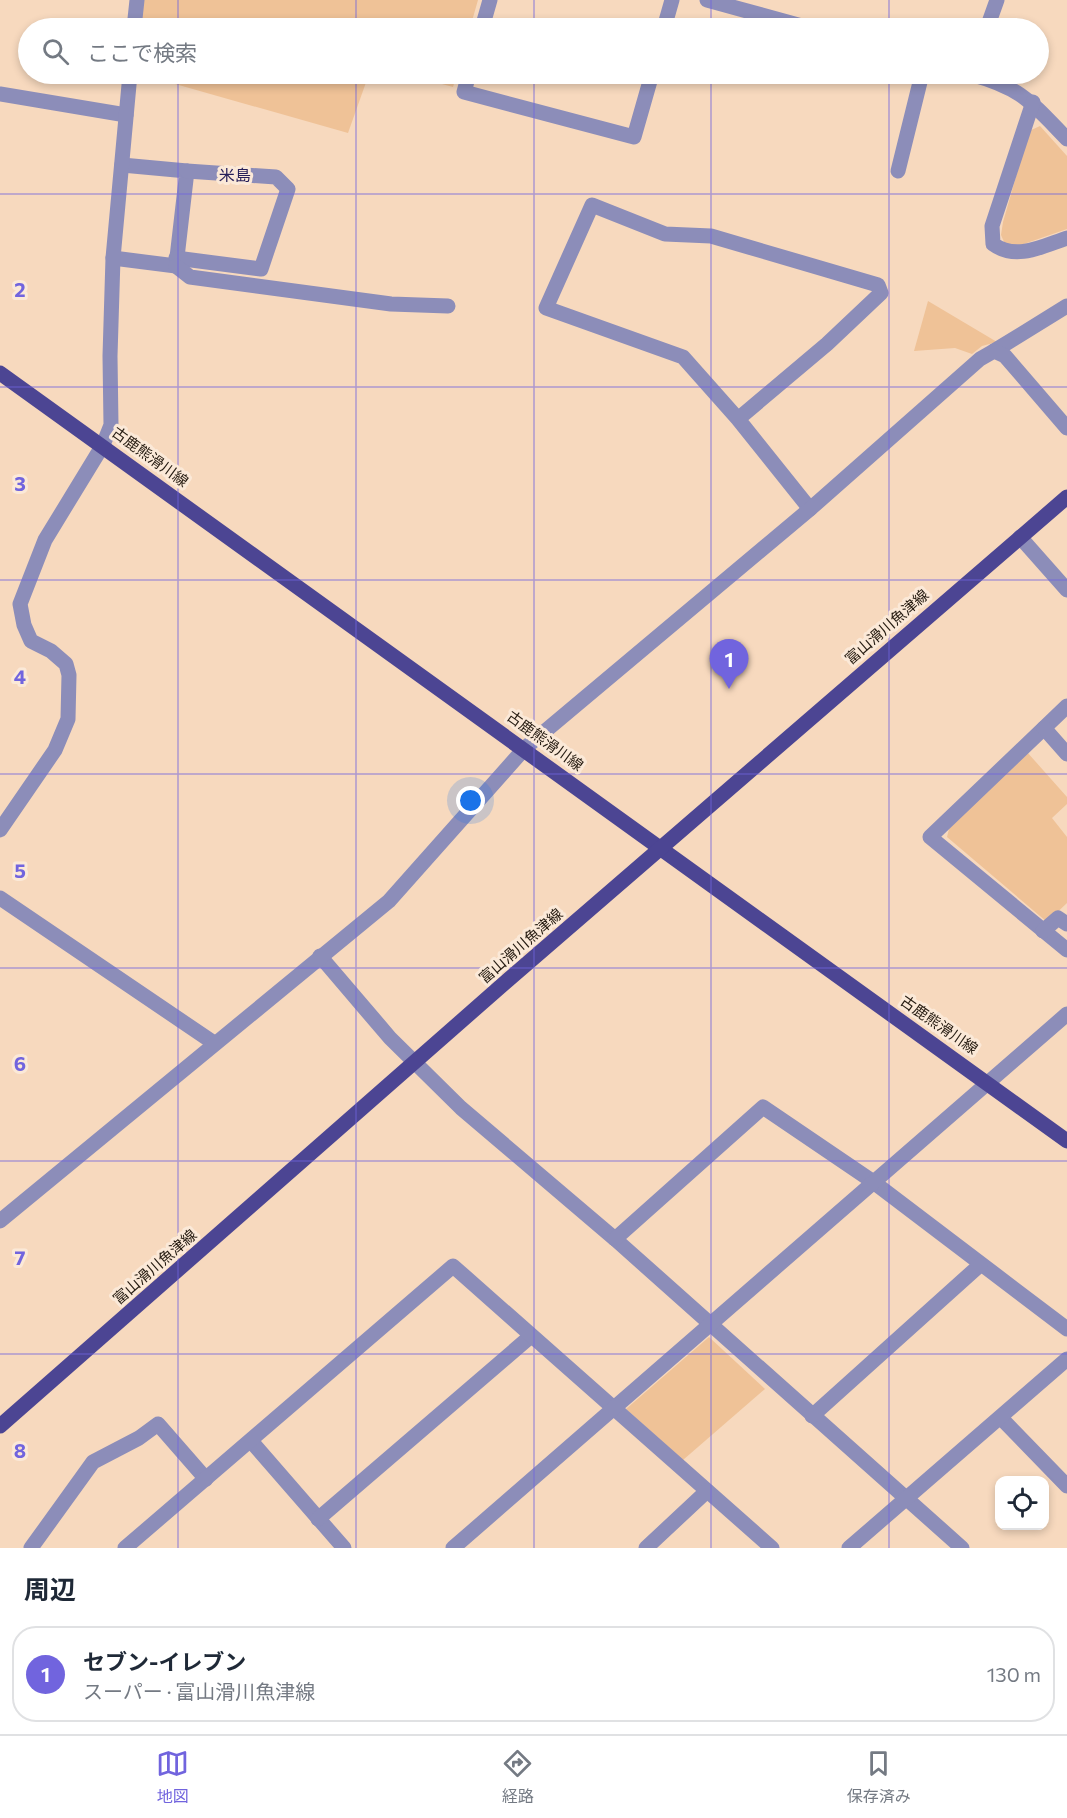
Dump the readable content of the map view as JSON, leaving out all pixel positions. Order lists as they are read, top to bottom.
{
  "streets": {
    "main road": ["古鹿熊滑川線", "富山滑川魚津線"]
  },
  "crossings": [
    ["古鹿熊滑川線", "富山滑川魚津線"]
  ],
  "districts": ["米島"],
  "page": {
    "search": "ここで検索",
    "pins": "1",
    "heading": "周辺",
    "list": [
      {
        "mark": "1",
        "name": "セブン-イレブン",
        "note": "スーパー · 富山滑川魚津線",
        "value": "130 m"
      }
    ],
    "nav": ["地図", "経路", "保存済み"]
  },
  "grid": {
    "rows": [
      "2",
      "3",
      "4",
      "5",
      "6",
      "7",
      "8"
    ]
  }
}
